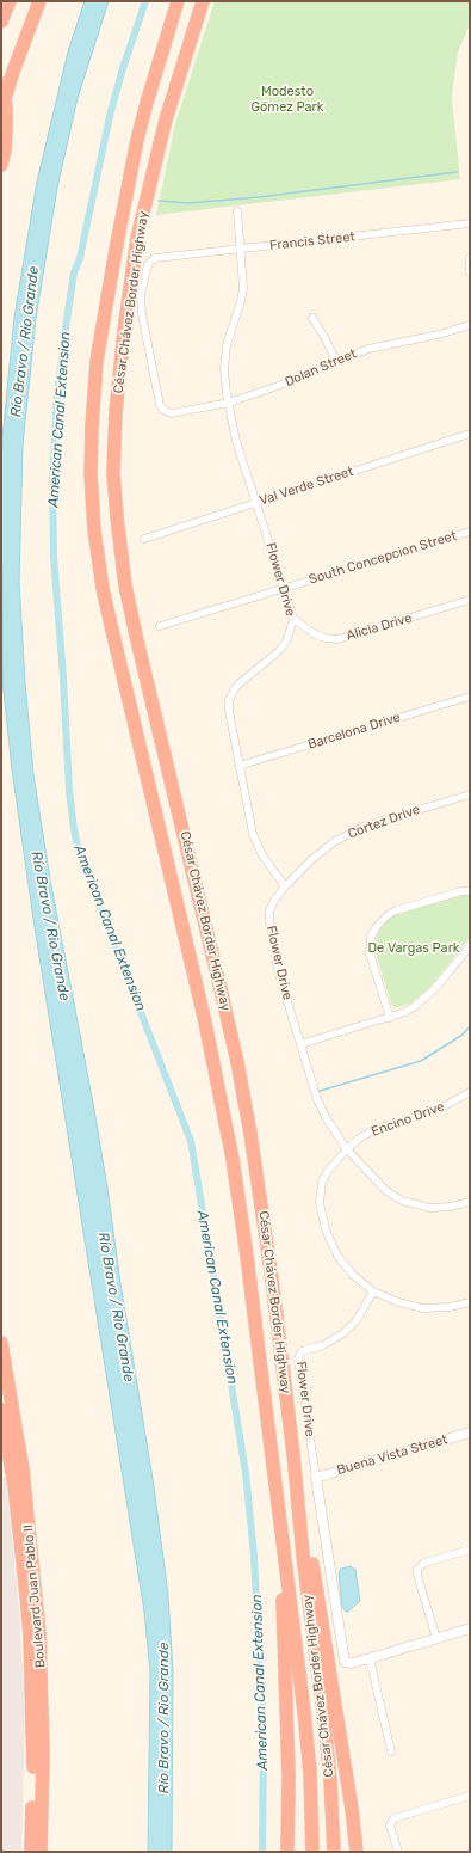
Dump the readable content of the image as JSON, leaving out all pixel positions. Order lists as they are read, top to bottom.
{
  "streets": {
    "highway": ["César Chávez Border Highway", "Boulevard Juan Pablo II"],
    "street": [
      "Francis Street",
      "Dolan Street",
      "Val Verde Street",
      "South Concepcion Street",
      "Flower Drive",
      "Alicia Drive",
      "Barcelona Drive",
      "Cortez Drive",
      "Encino Drive",
      "Buena Vista Street"
    ]
  },
  "crossings": [
    ["Francis Street", "Dolan Street"],
    ["Francis Street", "Flower Drive"],
    ["Dolan Street", "Flower Drive"],
    ["Val Verde Street", "Flower Drive"],
    ["South Concepcion Street", "Flower Drive"],
    ["Flower Drive", "Alicia Drive"],
    ["Flower Drive", "Barcelona Drive"],
    ["Flower Drive", "Cortez Drive"],
    ["Flower Drive", "Encino Drive"],
    ["Flower Drive", "Buena Vista Street"]
  ],
  "water": ["Río Bravo / Rio Grande", "American Canal Extension"],
  "parks": ["Modesto Gómez Park", "De Vargas Park"]
}
